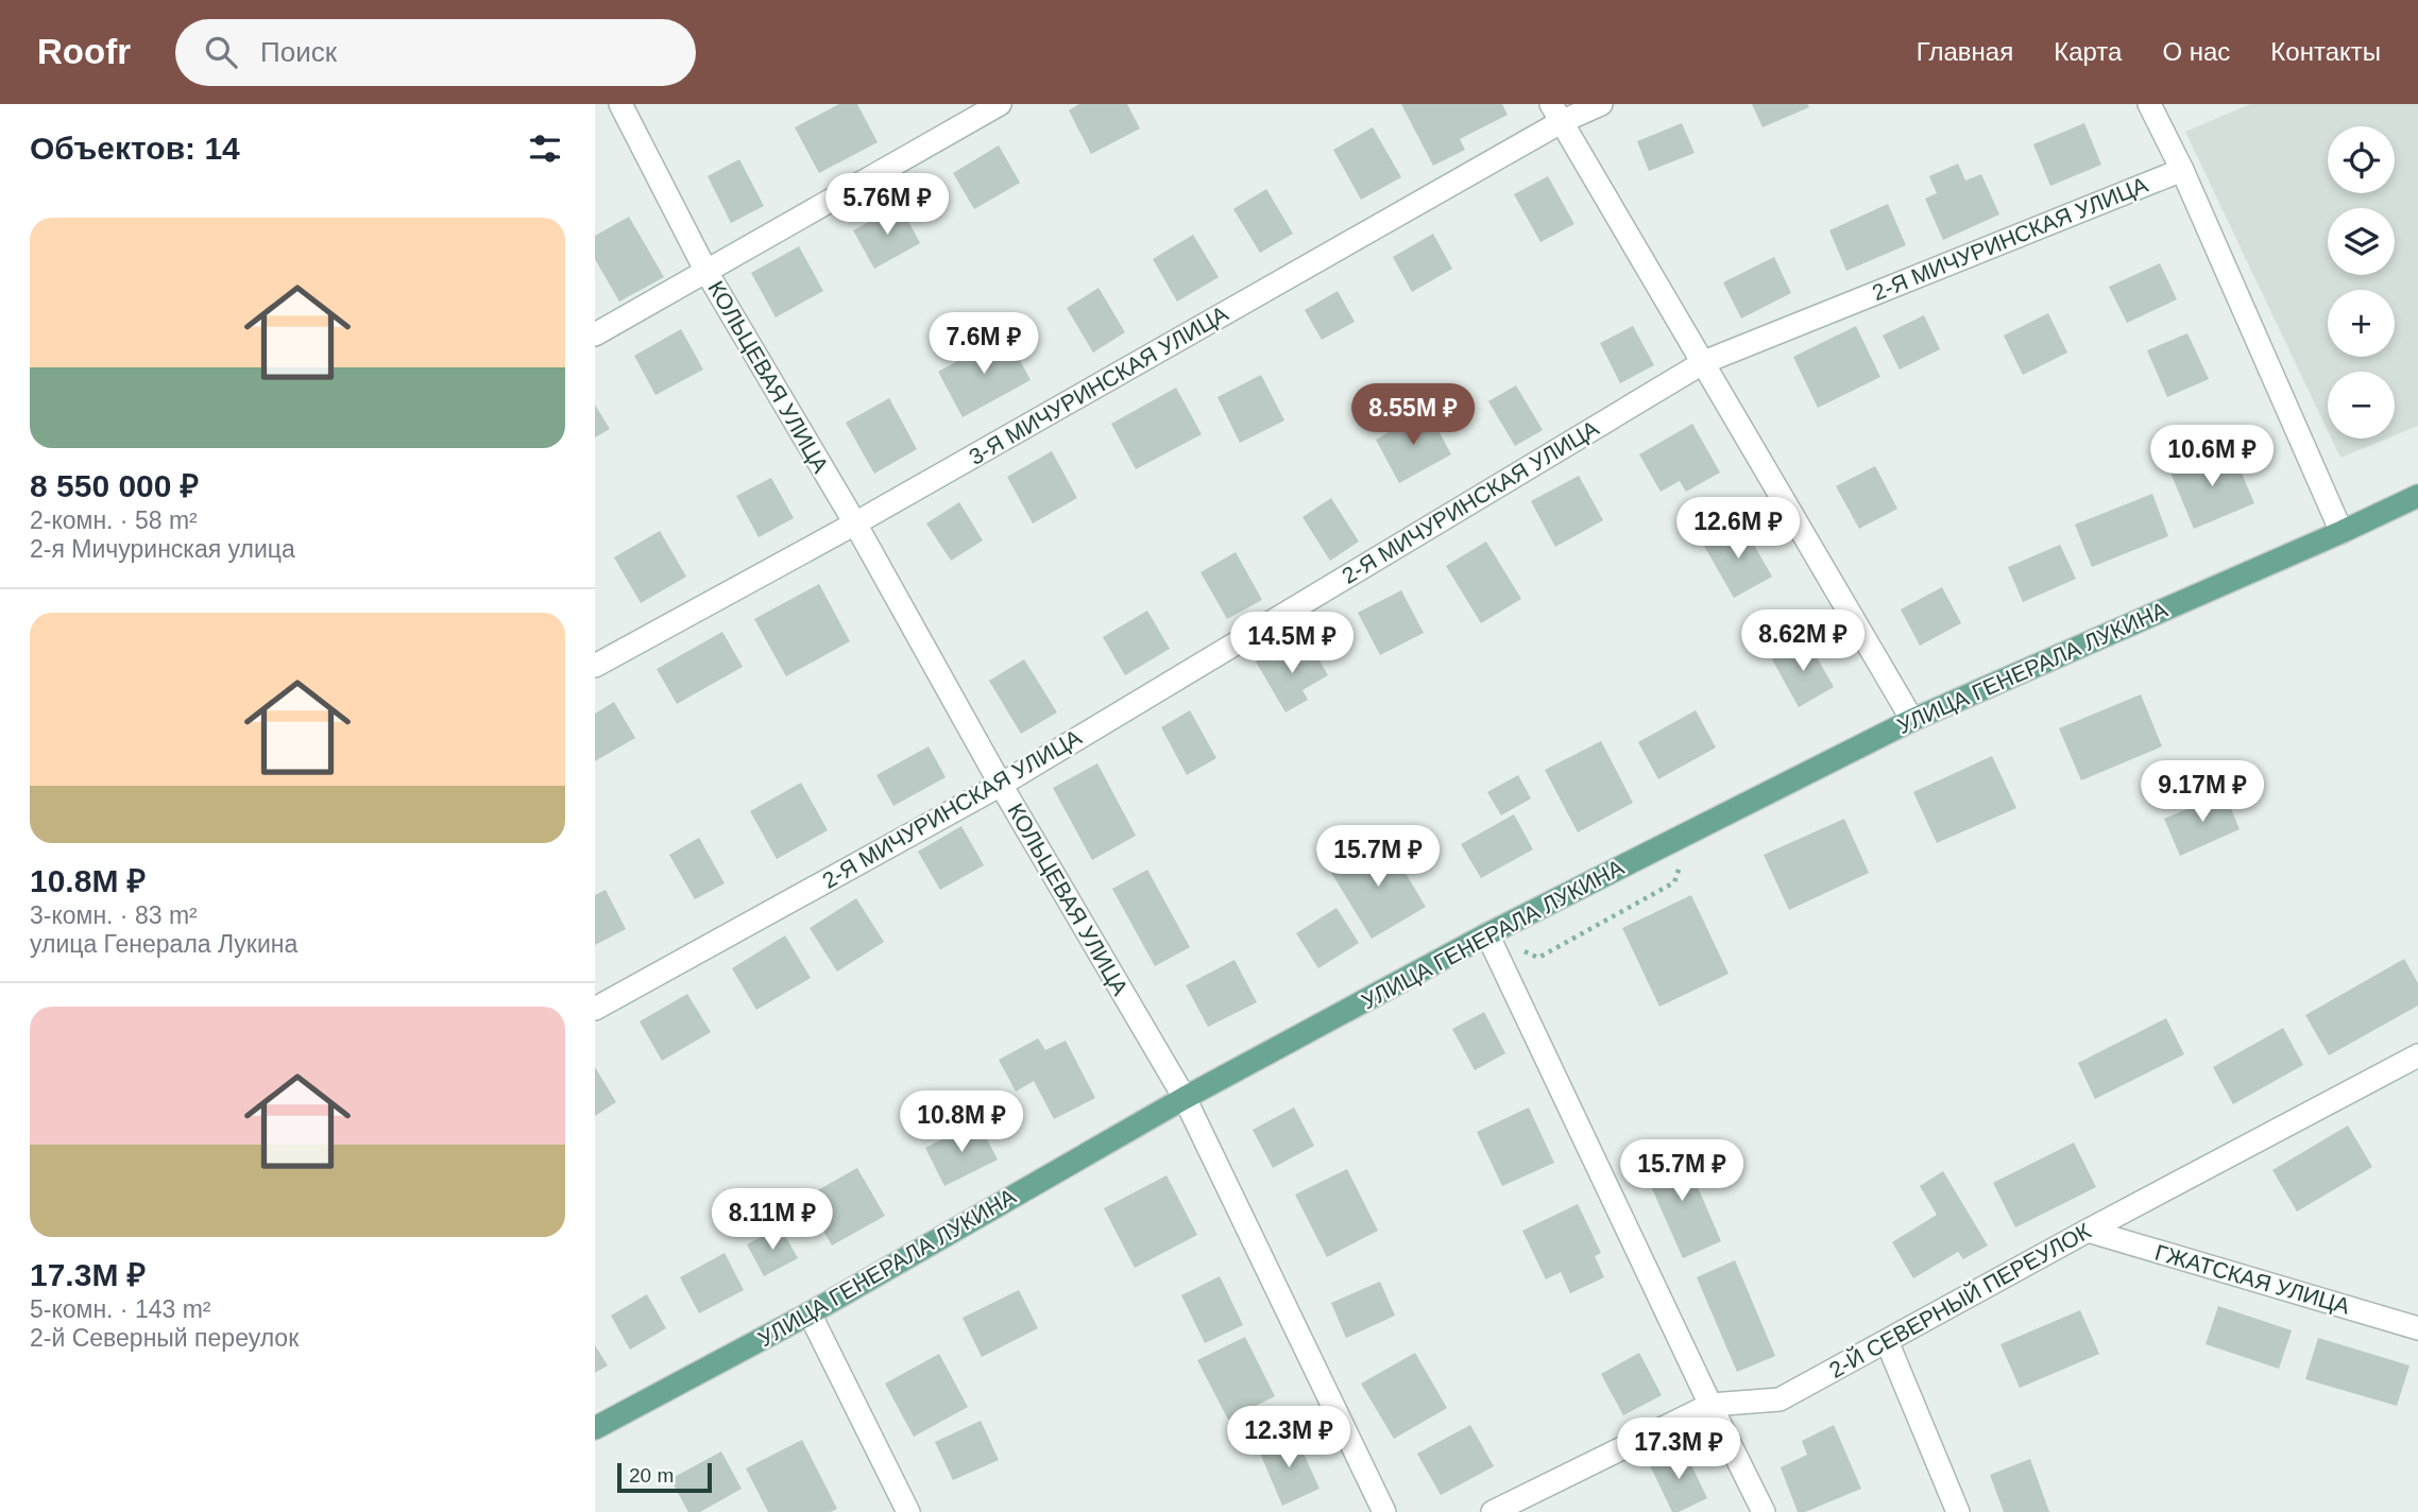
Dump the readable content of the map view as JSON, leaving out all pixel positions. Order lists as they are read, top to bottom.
{
  "streets": {
    "main road": ["УЛИЦА ГЕНЕРАЛА ЛУКИНА"],
    "street": [
      "2-Я МИЧУРИНСКАЯ УЛИЦА",
      "КОЛЬЦЕВАЯ УЛИЦА",
      "3-Я МИЧУРИНСКАЯ УЛИЦА",
      "ГЖАТСКАЯ УЛИЦА",
      "2-Й СЕВЕРНЫЙ ПЕРЕУЛОК"
    ]
  },
  "crossings": [
    ["2-Я МИЧУРИНСКАЯ УЛИЦА", "КОЛЬЦЕВАЯ УЛИЦА"],
    ["КОЛЬЦЕВАЯ УЛИЦА", "3-Я МИЧУРИНСКАЯ УЛИЦА"],
    ["КОЛЬЦЕВАЯ УЛИЦА", "УЛИЦА ГЕНЕРАЛА ЛУКИНА"],
    ["ГЖАТСКАЯ УЛИЦА", "2-Й СЕВЕРНЫЙ ПЕРЕУЛОК"]
  ],
  "scale_bar": "20 m",
  "page": {
    "header": "Roofr",
    "search": "Поиск",
    "nav": [
      "Главная",
      "Карта",
      "О нас",
      "Контакты"
    ],
    "heading": "Объектов: 14",
    "map_buttons": ["+", "−"],
    "price": [
      "5.76M ₽",
      "7.6M ₽",
      "8.55M ₽",
      "10.6M ₽",
      "12.6M ₽",
      "8.62M ₽",
      "14.5M ₽",
      "9.17M ₽",
      "15.7M ₽",
      "10.8M ₽",
      "15.7M ₽",
      "8.11M ₽",
      "12.3M ₽",
      "17.3M ₽"
    ],
    "list": [
      {
        "name": "8 550 000 ₽",
        "note": "2-комн. · 58 m² · 2-я Мичуринская улица"
      },
      {
        "name": "10.8M ₽",
        "note": "3-комн. · 83 m² · улица Генерала Лукина"
      },
      {
        "name": "17.3M ₽",
        "note": "5-комн. · 143 m² · 2-й Северный переулок"
      }
    ],
    "scale": "20 m"
  }
}
